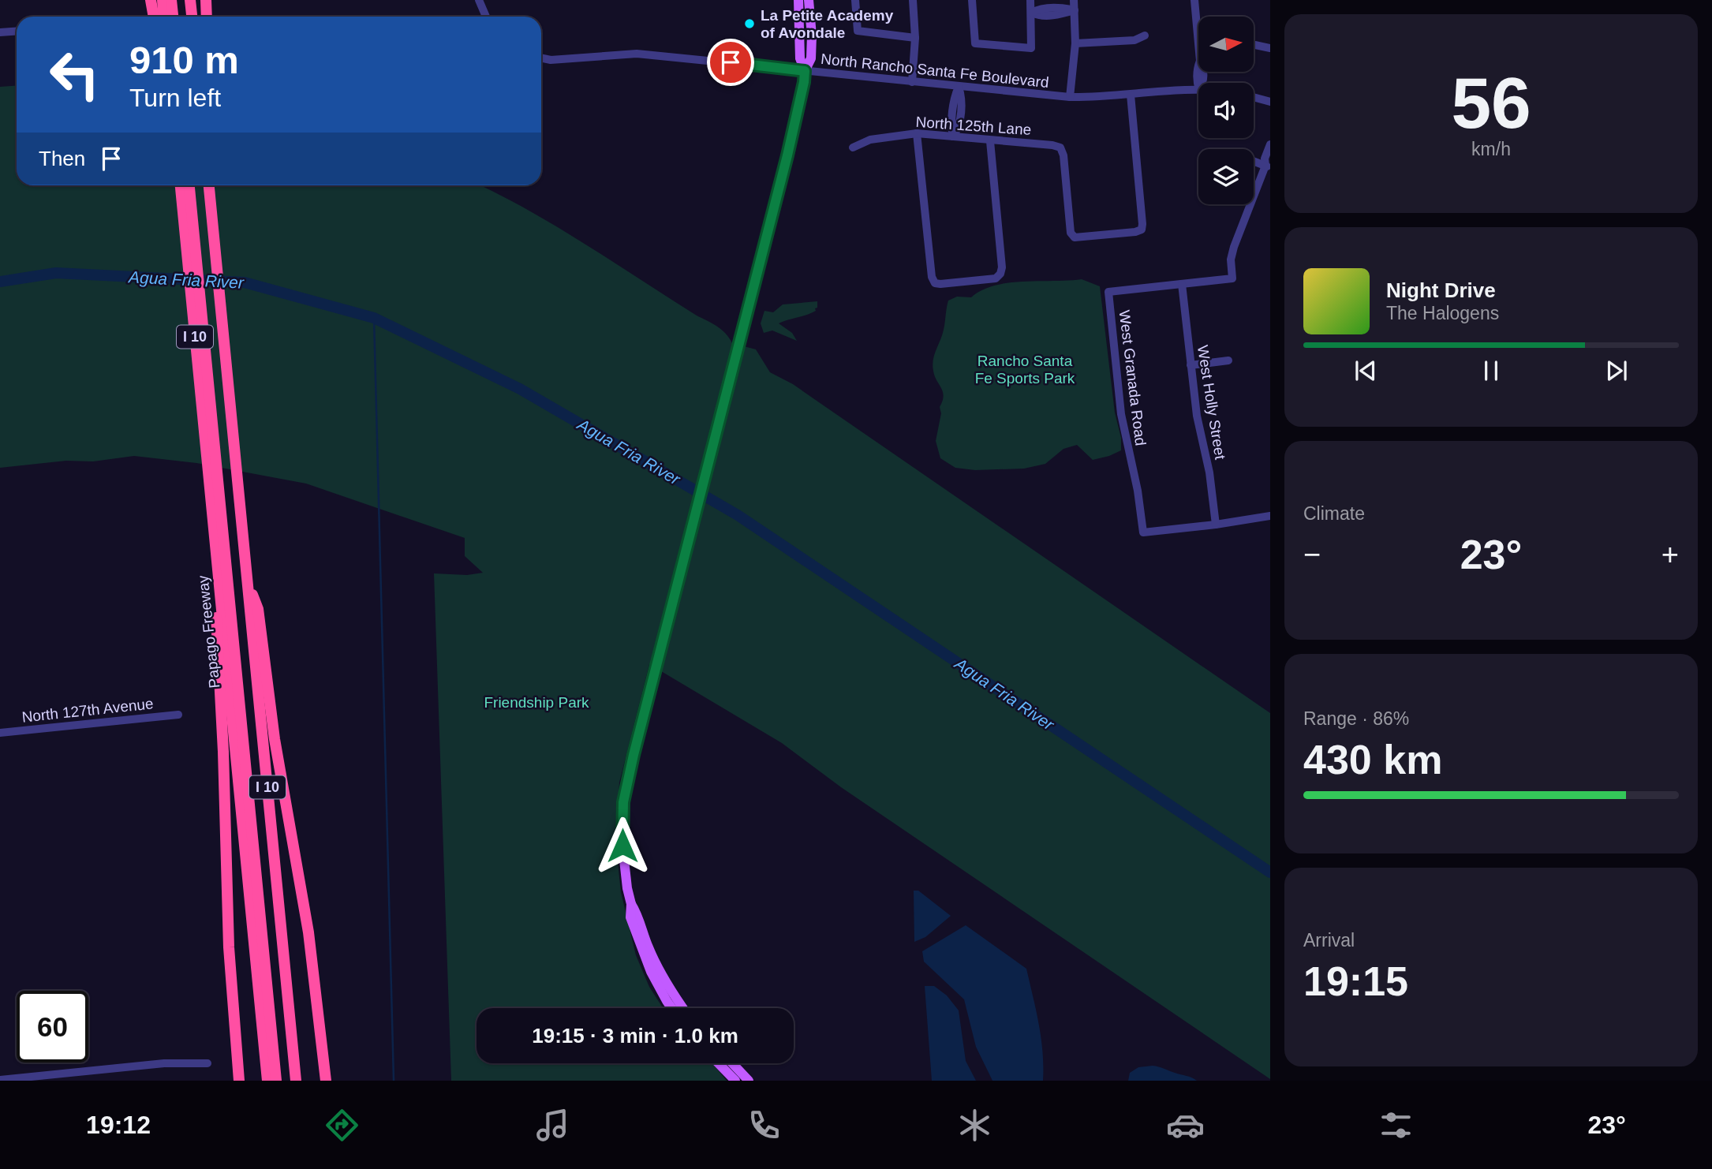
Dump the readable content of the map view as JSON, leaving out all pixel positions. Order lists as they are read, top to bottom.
{
  "streets": {
    "highway": ["I 10", "Papago Freeway"],
    "street": [
      "North Rancho Santa Fe Boulevard",
      "North 125th Lane",
      "West Granada Road",
      "West Holly Street",
      "North 127th Avenue"
    ]
  },
  "crossings": [
    ["North Rancho Santa Fe Boulevard", "North 125th Lane"],
    ["West Granada Road", "West Holly Street"]
  ],
  "water": ["Agua Fria River"],
  "parks": ["Rancho Santa Fe Sports Park", "Friendship Park"],
  "places": ["La Petite Academy of Avondale"],
  "north": "right",
  "page": {
    "tile": [
      ["56", "km/h"],
      "Climate",
      ["Range · 86%", "430 km"],
      ["Arrival", "19:15"]
    ],
    "turn": ["910 m", "Turn left"],
    "then": "Then",
    "song": ["Night Drive", "The Halogens"],
    "heat": ["−", "23°", "+"],
    "limit": "60",
    "trip": "19:15 · 3 min · 1.0 km",
    "tabs": ["19:12", "23°"]
  }
}
